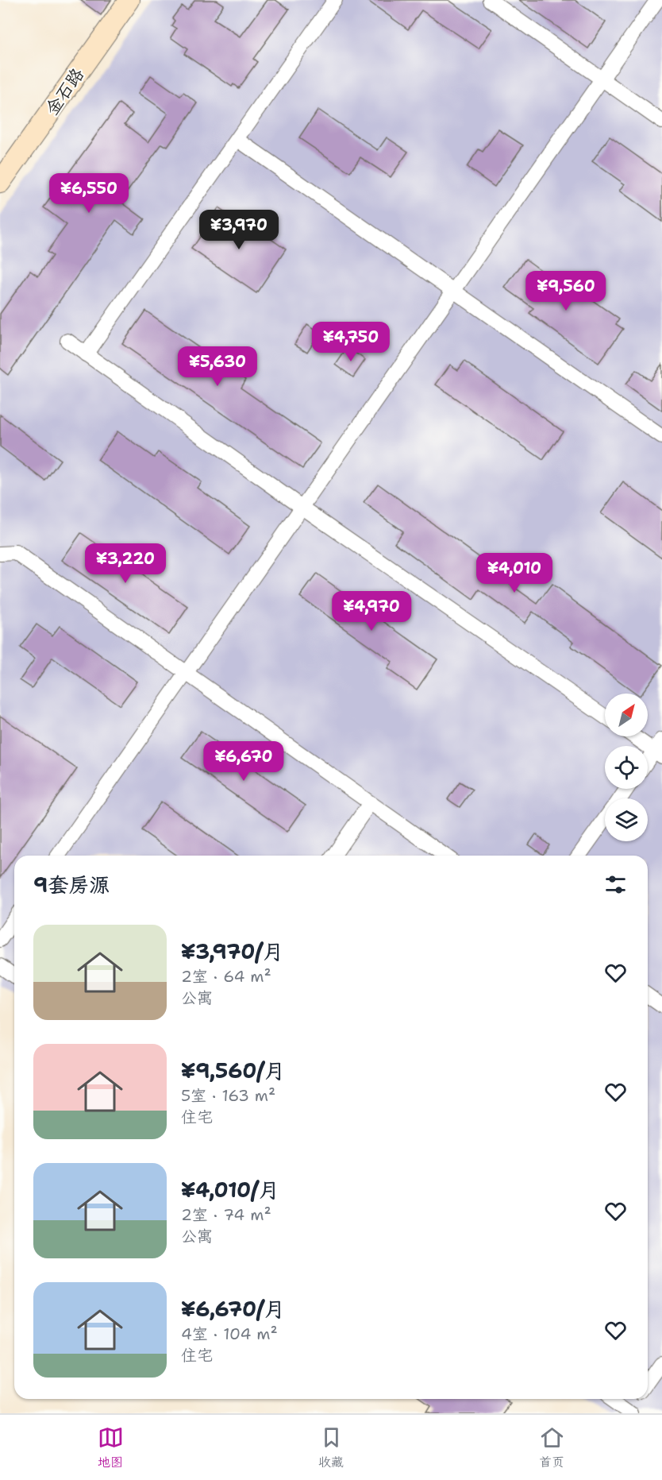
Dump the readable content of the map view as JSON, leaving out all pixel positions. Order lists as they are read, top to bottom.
{
  "streets": {
    "street": ["金石路"]
  },
  "north": "top right",
  "page": {
    "price": [
      "¥6,550",
      "¥3,970",
      "¥9,560",
      "¥4,750",
      "¥5,630",
      "¥3,220",
      "¥4,010",
      "¥4,970",
      "¥6,670"
    ],
    "heading": "9套房源",
    "list": [
      {
        "name": "¥3,970/月",
        "note": "2室 · 64 m² · 公寓"
      },
      {
        "name": "¥9,560/月",
        "note": "5室 · 163 m² · 住宅"
      },
      {
        "name": "¥4,010/月",
        "note": "2室 · 74 m² · 公寓"
      },
      {
        "name": "¥6,670/月",
        "note": "4室 · 104 m² · 住宅"
      }
    ],
    "tabs": ["地图", "收藏", "首页"]
  }
}
